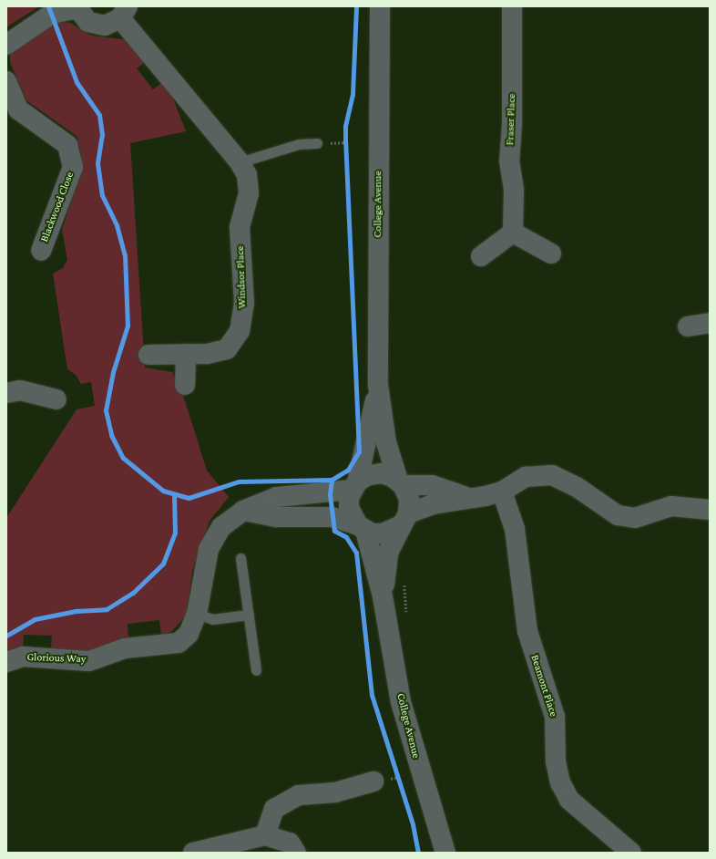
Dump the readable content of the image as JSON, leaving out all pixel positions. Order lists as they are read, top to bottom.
{
  "streets": {
    "street": [
      "Fraser Place",
      "College Avenue",
      "Blackwood Close",
      "Windsor Place",
      "Glorious Way",
      "Beamont Place"
    ]
  },
  "crossings": [
    ["College Avenue", "Glorious Way"]
  ]
}
